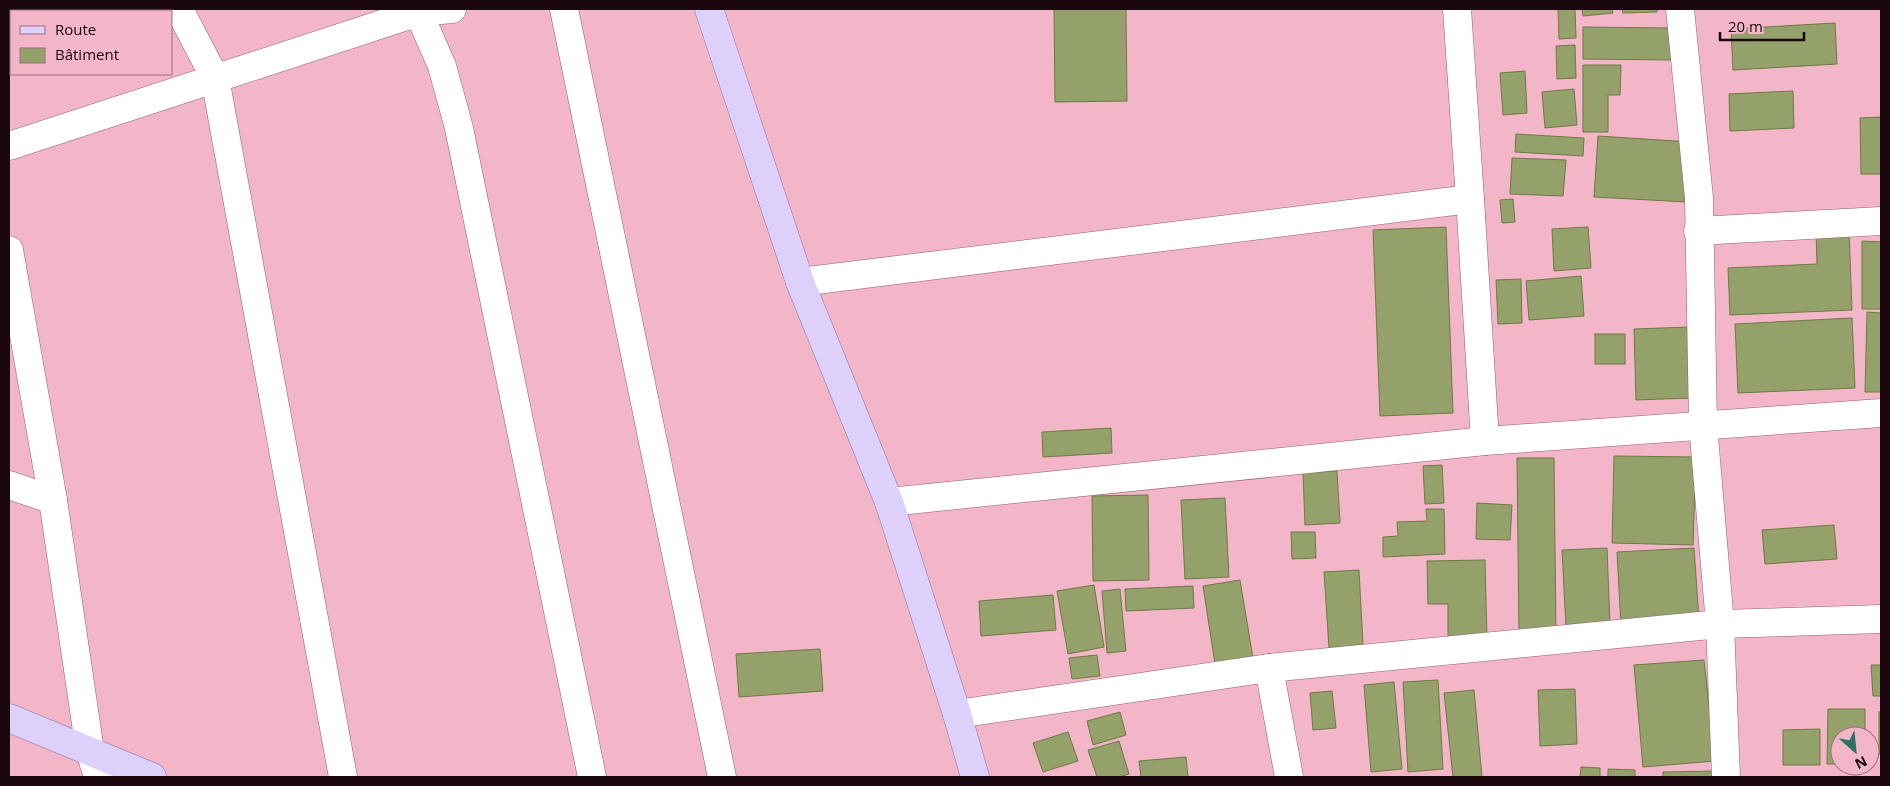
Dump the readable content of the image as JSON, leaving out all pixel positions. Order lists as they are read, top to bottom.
{
  "legend": ["Route", "Bâtiment"],
  "scale_bar": "20 m",
  "north": "bottom right"
}
